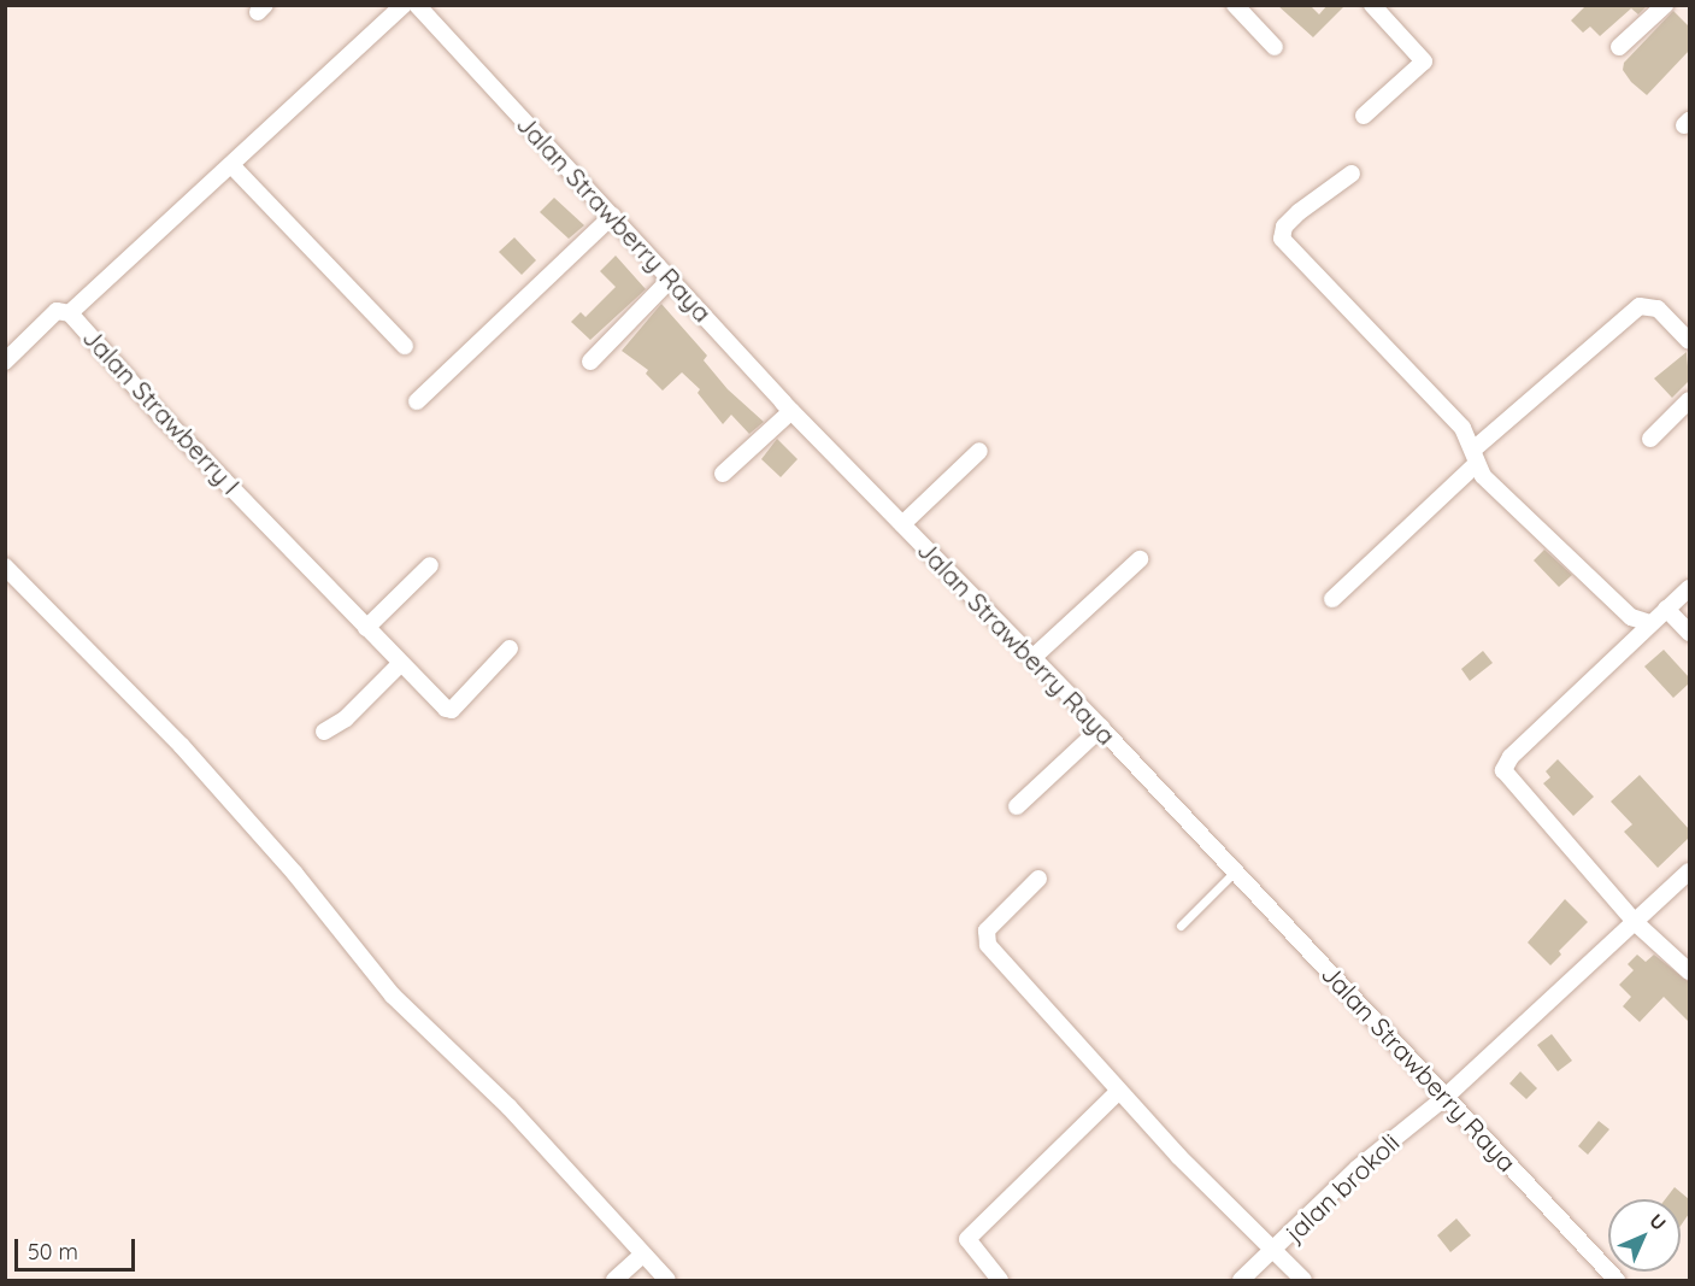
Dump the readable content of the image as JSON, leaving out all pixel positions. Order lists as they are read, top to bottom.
{
  "streets": {
    "street": ["Jalan Strawberry Raya", "Jalan Strawberry I", "jalan brokoli"]
  },
  "crossings": [
    ["Jalan Strawberry Raya", "jalan brokoli"]
  ],
  "scale_bar": "50 m",
  "north": "top right"
}
